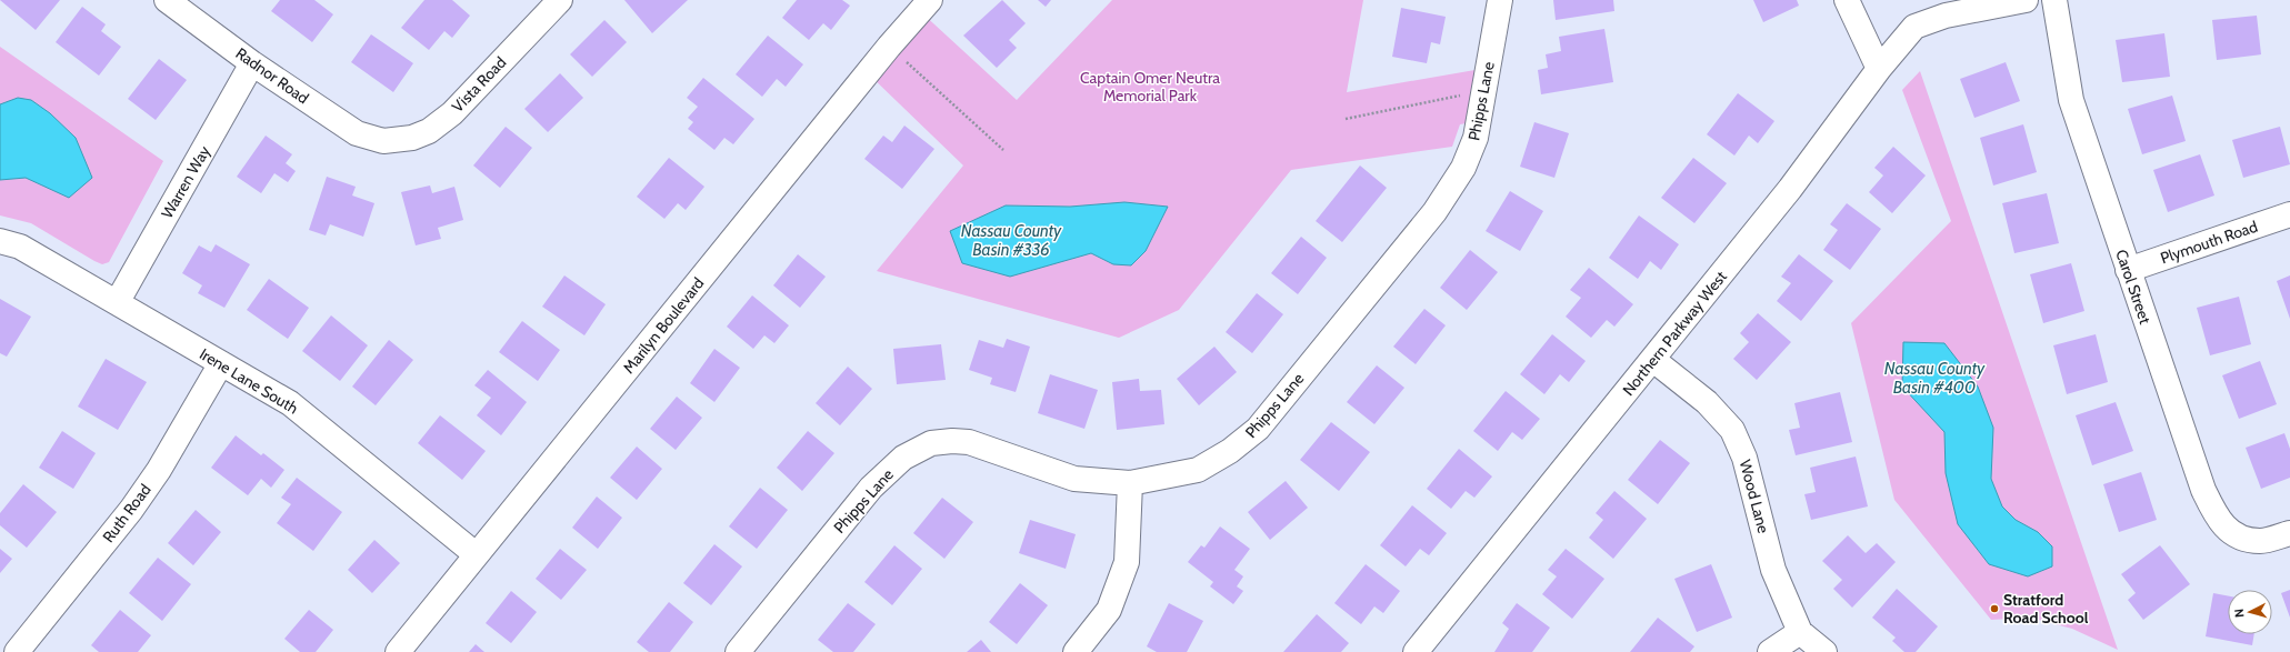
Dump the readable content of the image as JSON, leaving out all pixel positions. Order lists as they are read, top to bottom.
{
  "streets": {
    "street": [
      "Radnor Road",
      "Vista Road",
      "Phipps Lane",
      "Warren Way",
      "Plymouth Road",
      "Carol Street",
      "Marilyn Boulevard",
      "Northern Parkway West",
      "Irene Lane South",
      "Wood Lane",
      "Ruth Road"
    ]
  },
  "crossings": [
    ["Radnor Road", "Vista Road"],
    ["Radnor Road", "Warren Way"],
    ["Warren Way", "Irene Lane South"],
    ["Plymouth Road", "Carol Street"],
    ["Marilyn Boulevard", "Irene Lane South"],
    ["Northern Parkway West", "Wood Lane"],
    ["Irene Lane South", "Ruth Road"]
  ],
  "water": ["Nassau County Basin #336", "Nassau County Basin #400"],
  "parks": ["Captain Omer Neutra Memorial Park"],
  "places": ["Stratford Road School"],
  "north": "left"
}
